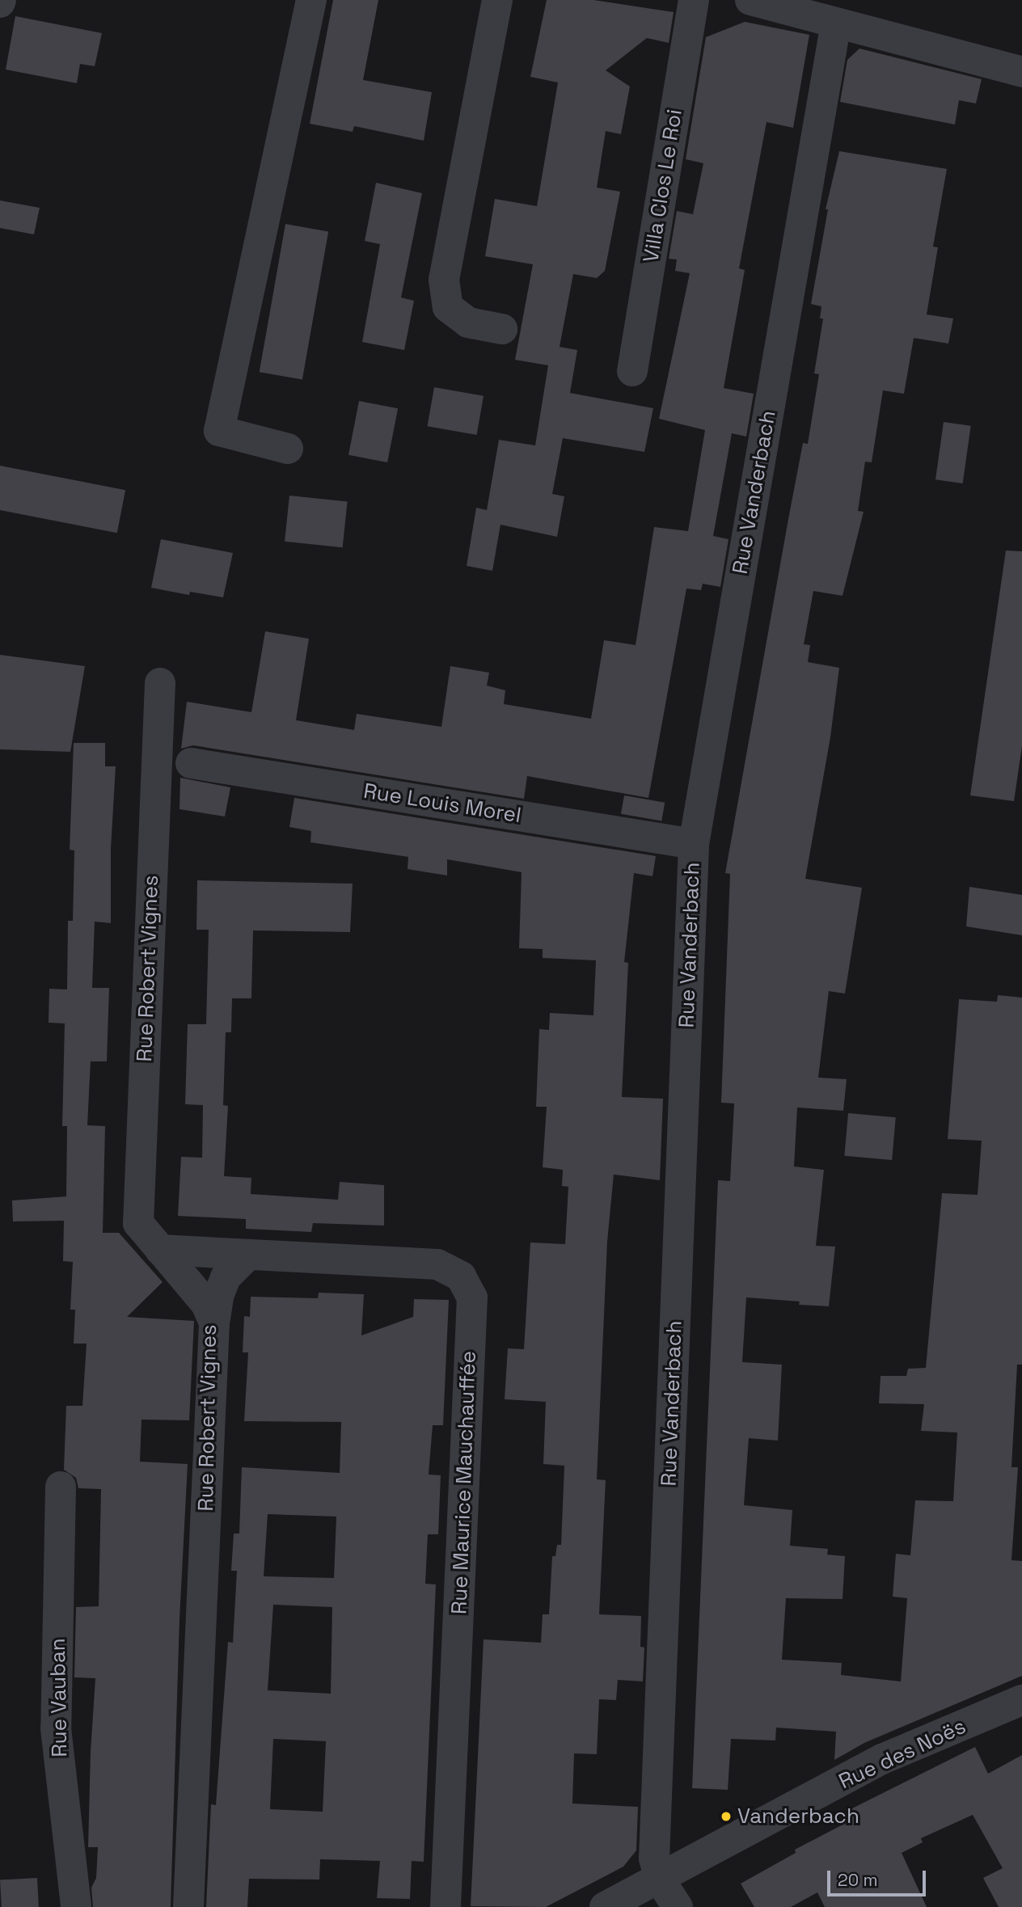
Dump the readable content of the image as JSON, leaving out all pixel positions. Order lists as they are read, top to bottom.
{
  "streets": {
    "street": [
      "Villa Clos Le Roi",
      "Rue Vanderbach",
      "Rue Louis Morel",
      "Rue Robert Vignes",
      "Rue Maurice Mauchauffée",
      "Rue Vauban",
      "Rue des Noës"
    ]
  },
  "crossings": [
    ["Rue Vanderbach", "Rue Louis Morel"],
    ["Rue Vanderbach", "Rue des Noës"],
    ["Rue Robert Vignes", "Rue Maurice Mauchauffée"]
  ],
  "places": ["Vanderbach"],
  "scale_bar": "20 m"
}
